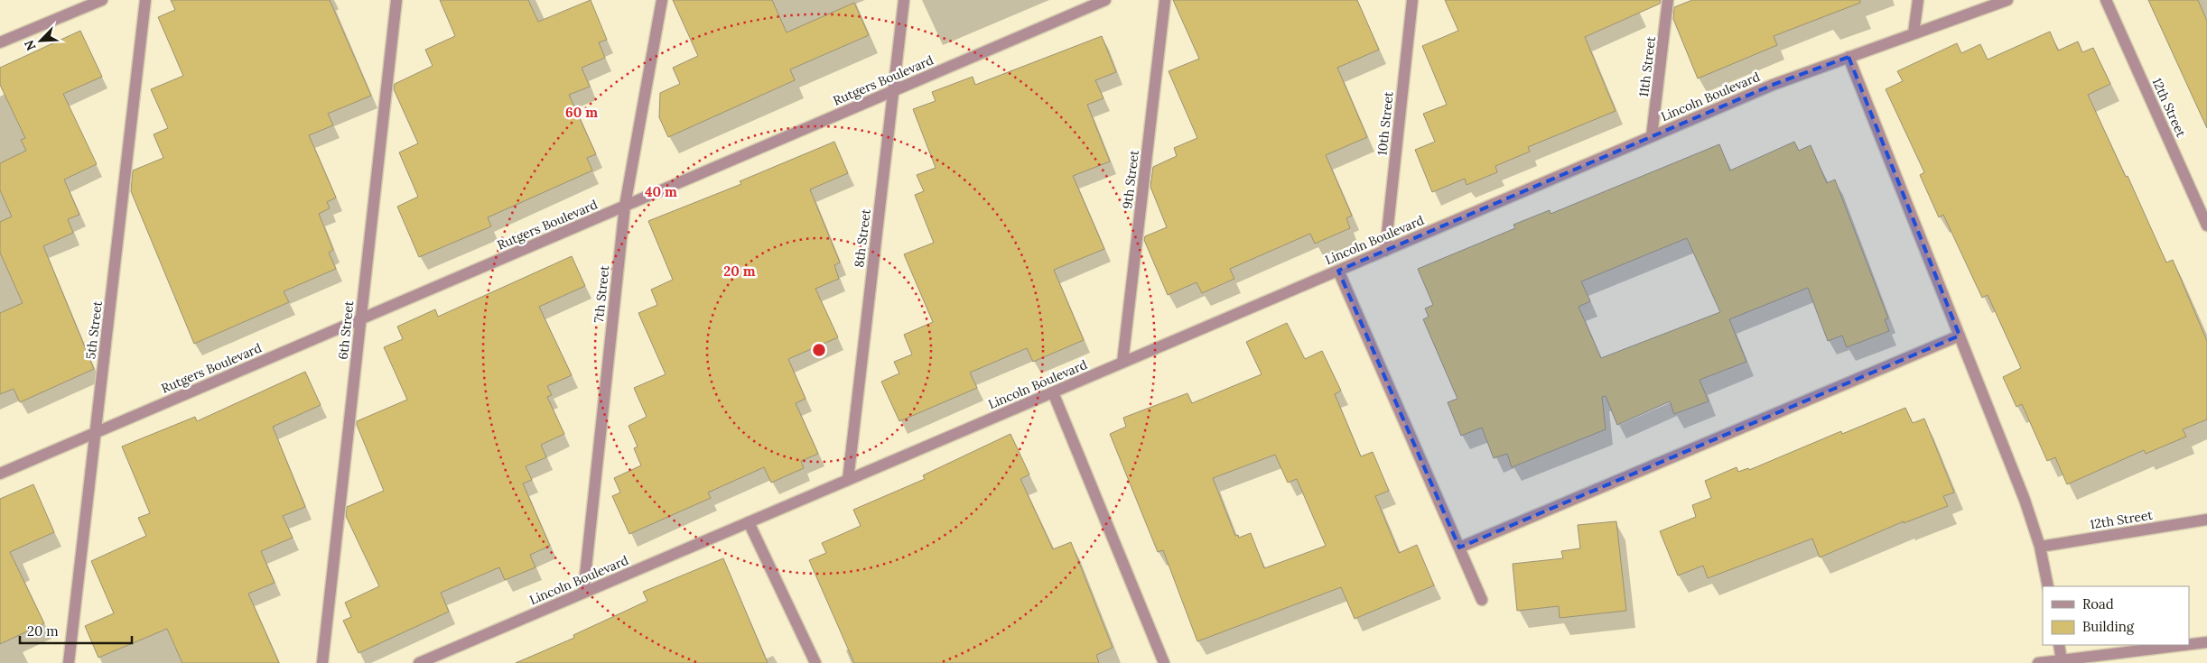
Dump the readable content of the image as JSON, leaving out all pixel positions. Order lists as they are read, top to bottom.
{
  "streets": {
    "street": [
      "11th Street",
      "Rutgers Boulevard",
      "Lincoln Boulevard",
      "12th Street",
      "10th Street",
      "9th Street",
      "8th Street",
      "7th Street",
      "5th Street",
      "6th Street"
    ]
  },
  "crossings": [
    ["11th Street", "Lincoln Boulevard"],
    ["Rutgers Boulevard", "8th Street"],
    ["Rutgers Boulevard", "7th Street"],
    ["Rutgers Boulevard", "5th Street"],
    ["Rutgers Boulevard", "6th Street"],
    ["Lincoln Boulevard", "10th Street"],
    ["Lincoln Boulevard", "9th Street"],
    ["Lincoln Boulevard", "8th Street"],
    ["Lincoln Boulevard", "7th Street"]
  ],
  "legend": ["Road", "Building"],
  "scale_bar": "20 m",
  "north": "bottom left",
  "rings": ["60 m", "40 m", "20 m"]
}
